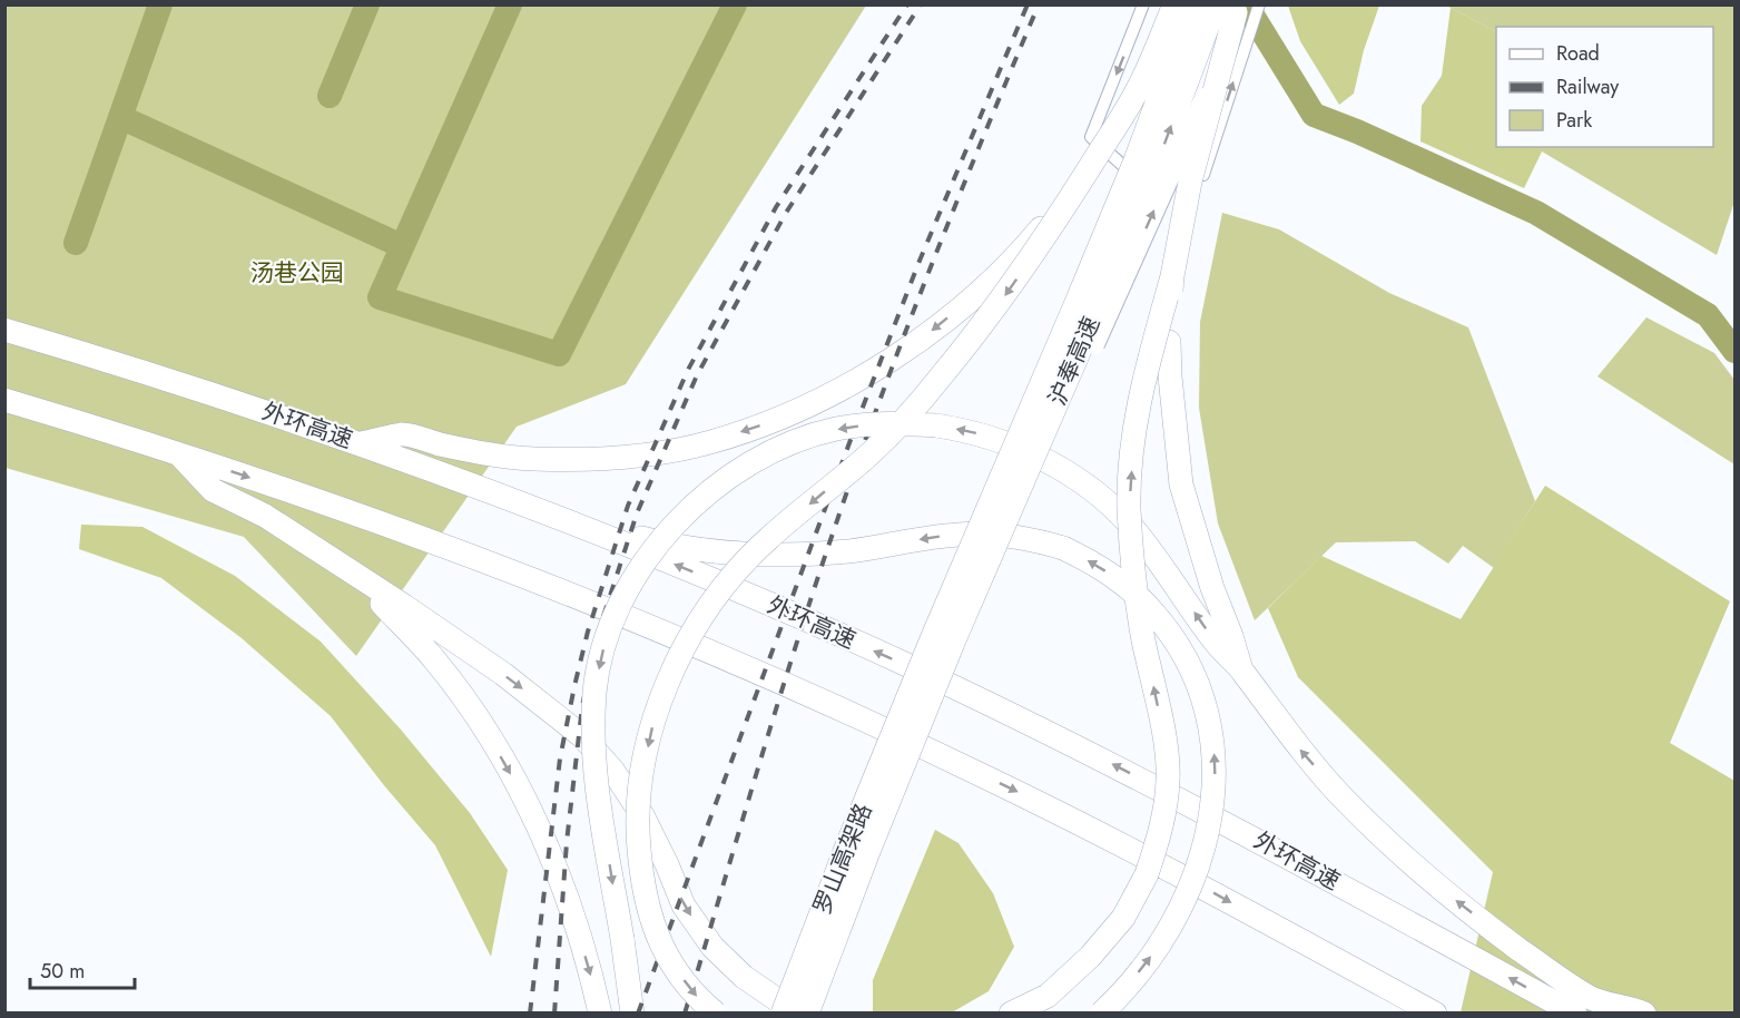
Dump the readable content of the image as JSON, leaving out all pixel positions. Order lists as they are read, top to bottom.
{
  "streets": {
    "highway": ["沪奉高速", "外环高速", "罗山高架路"]
  },
  "crossings": [
    ["沪奉高速", "罗山高架路"]
  ],
  "parks": ["汤巷公园"],
  "legend": ["Road", "Railway", "Park"],
  "scale_bar": "50 m"
}
